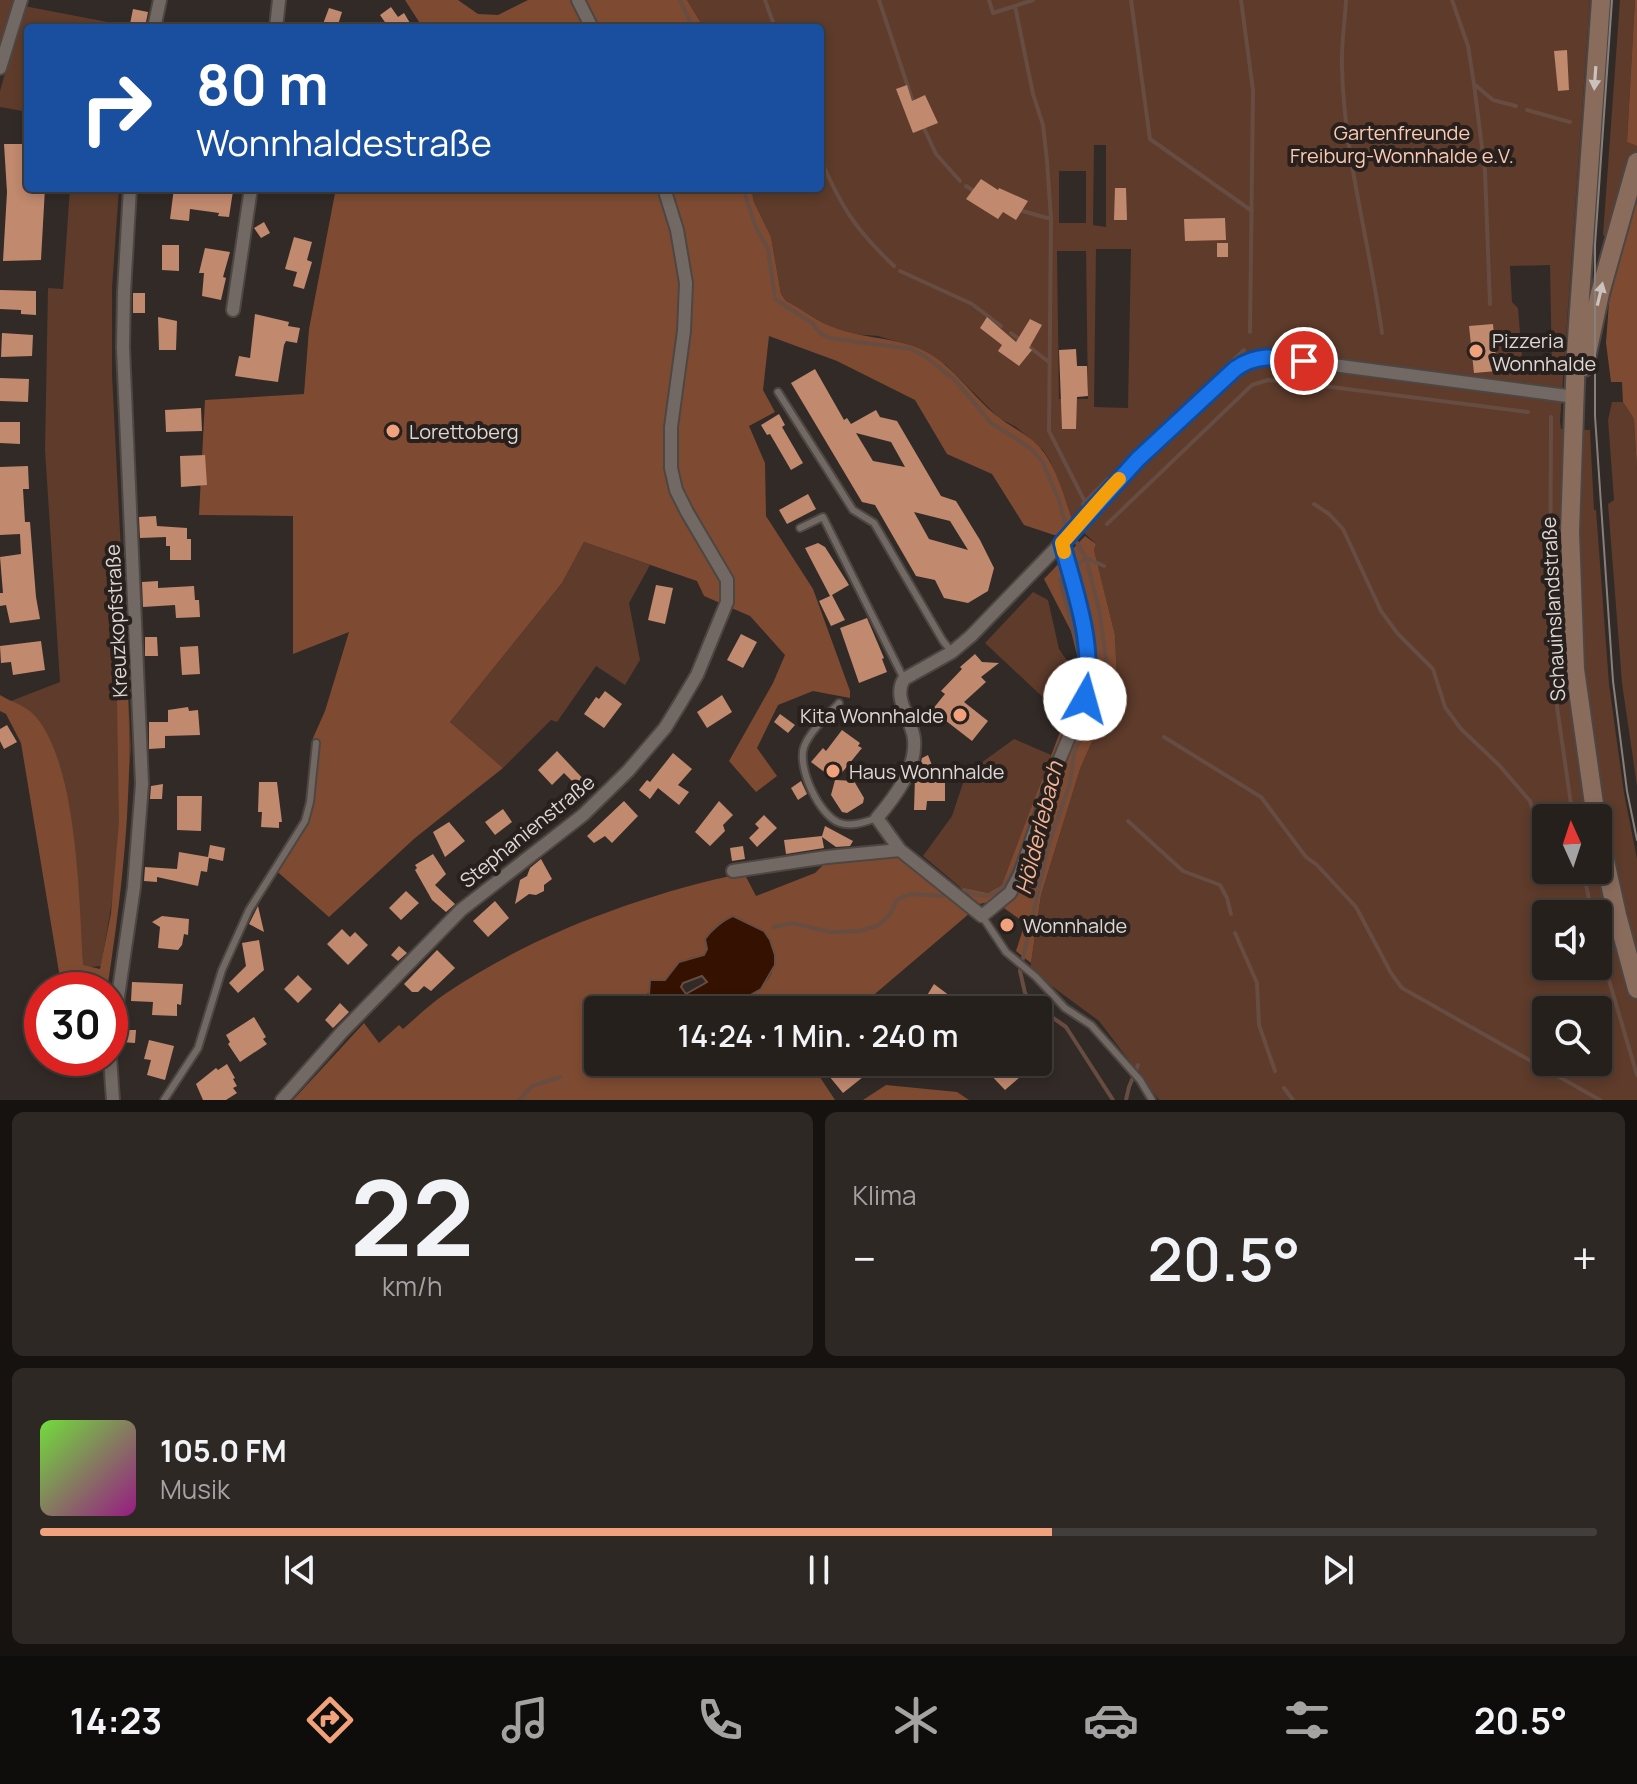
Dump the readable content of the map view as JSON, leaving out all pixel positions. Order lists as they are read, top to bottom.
{
  "streets": {
    "main road": ["Schauinslandstraße"],
    "street": ["Kreuzkopfstraße", "Stephanienstraße"]
  },
  "water": ["Hölderlebach"],
  "parks": ["Gartenfreunde Freiburg-Wonnhalde e.V."],
  "places": [
    "Pizzeria Wonnhalde",
    "Lorettoberg",
    "Kita Wonnhalde",
    "Haus Wonnhalde",
    "Wonnhalde"
  ],
  "north": "top",
  "page": {
    "turn": ["80 m", "Wonnhaldestraße"],
    "limit": "30",
    "trip": "14:24 · 1 Min. · 240 m",
    "tile": [
      ["22", "km/h"],
      "Klima"
    ],
    "heat": ["−", "20.5°", "+"],
    "song": ["105.0 FM", "Musik"],
    "tabs": ["14:23", "20.5°"]
  }
}
